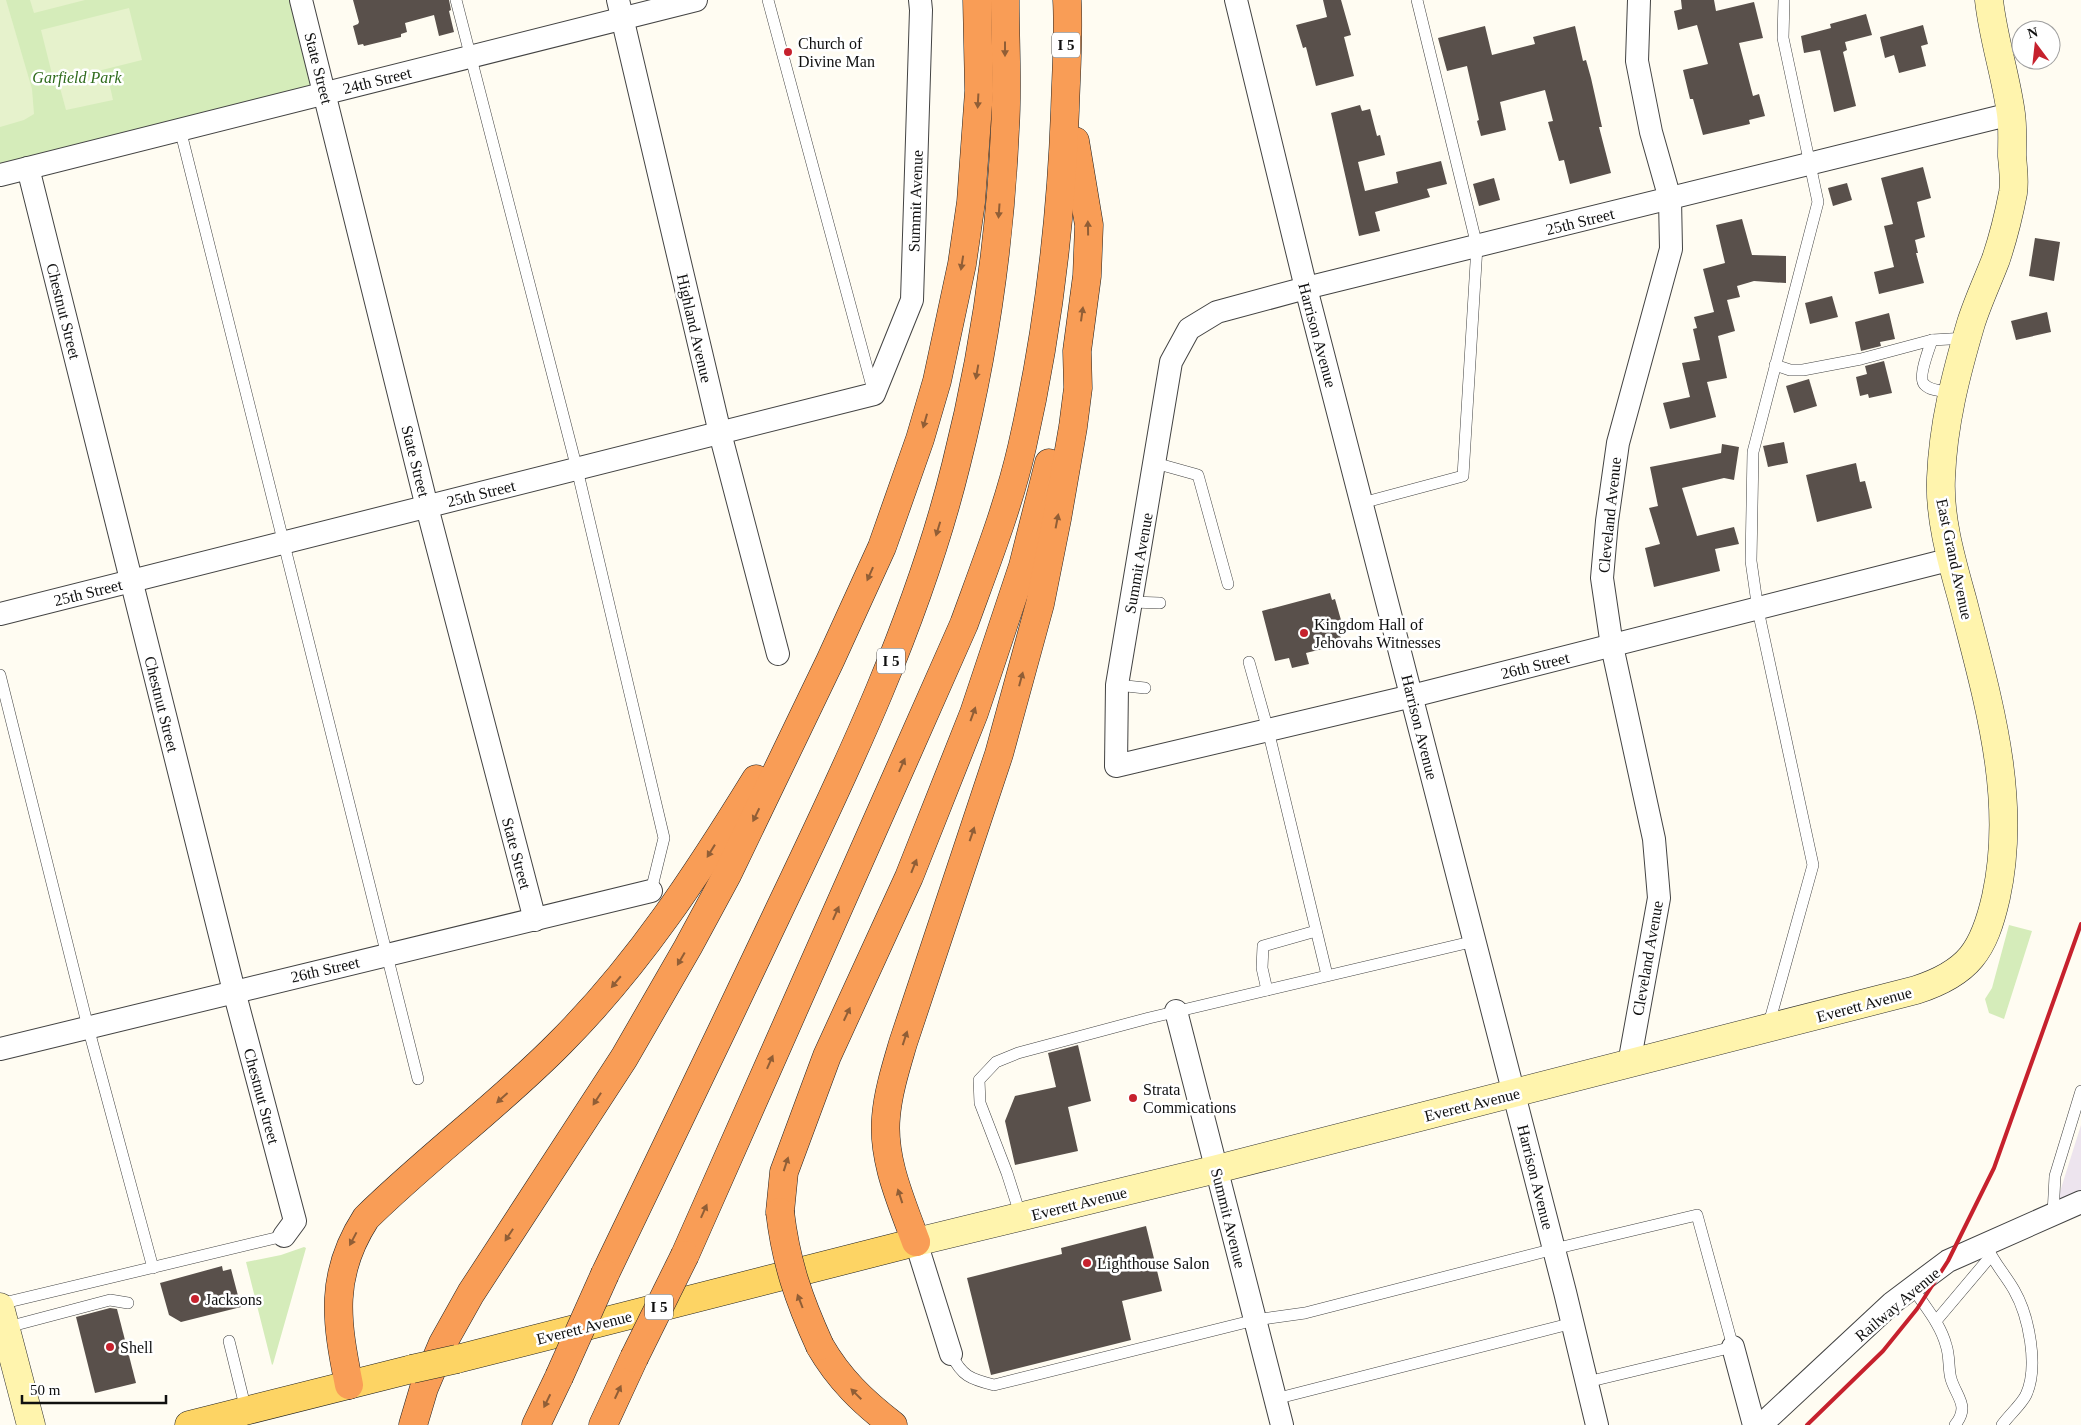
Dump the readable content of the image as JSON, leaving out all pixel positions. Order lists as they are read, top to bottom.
{
  "streets": {
    "highway": ["I 5"],
    "main road": ["East Grand Avenue", "Everett Avenue"],
    "street": [
      "State Street",
      "24th Street",
      "Summit Avenue",
      "25th Street",
      "Chestnut Street",
      "Highland Avenue",
      "Harrison Avenue",
      "Cleveland Avenue",
      "26th Street",
      "Railway Avenue"
    ]
  },
  "crossings": [
    ["State Street", "24th Street"],
    ["State Street", "25th Street"],
    ["State Street", "26th Street"],
    ["24th Street", "Chestnut Street"],
    ["24th Street", "Highland Avenue"],
    ["Summit Avenue", "25th Street"],
    ["Summit Avenue", "26th Street"],
    ["Summit Avenue", "Everett Avenue"],
    ["25th Street", "Chestnut Street"],
    ["25th Street", "Highland Avenue"],
    ["25th Street", "Harrison Avenue"],
    ["25th Street", "Cleveland Avenue"],
    ["25th Street", "East Grand Avenue"],
    ["Chestnut Street", "26th Street"],
    ["Harrison Avenue", "26th Street"],
    ["Harrison Avenue", "Everett Avenue"],
    ["Cleveland Avenue", "26th Street"],
    ["Cleveland Avenue", "Everett Avenue"],
    ["East Grand Avenue", "26th Street"],
    ["East Grand Avenue", "Everett Avenue"]
  ],
  "parks": ["Garfield Park"],
  "places": [
    "Church of Divine Man",
    "Kingdom Hall of Jehovahs Witnesses",
    "Strata Commications",
    "Lighthouse Salon",
    "Jacksons",
    "Shell"
  ],
  "scale_bar": "50 m",
  "north": "top"
}
